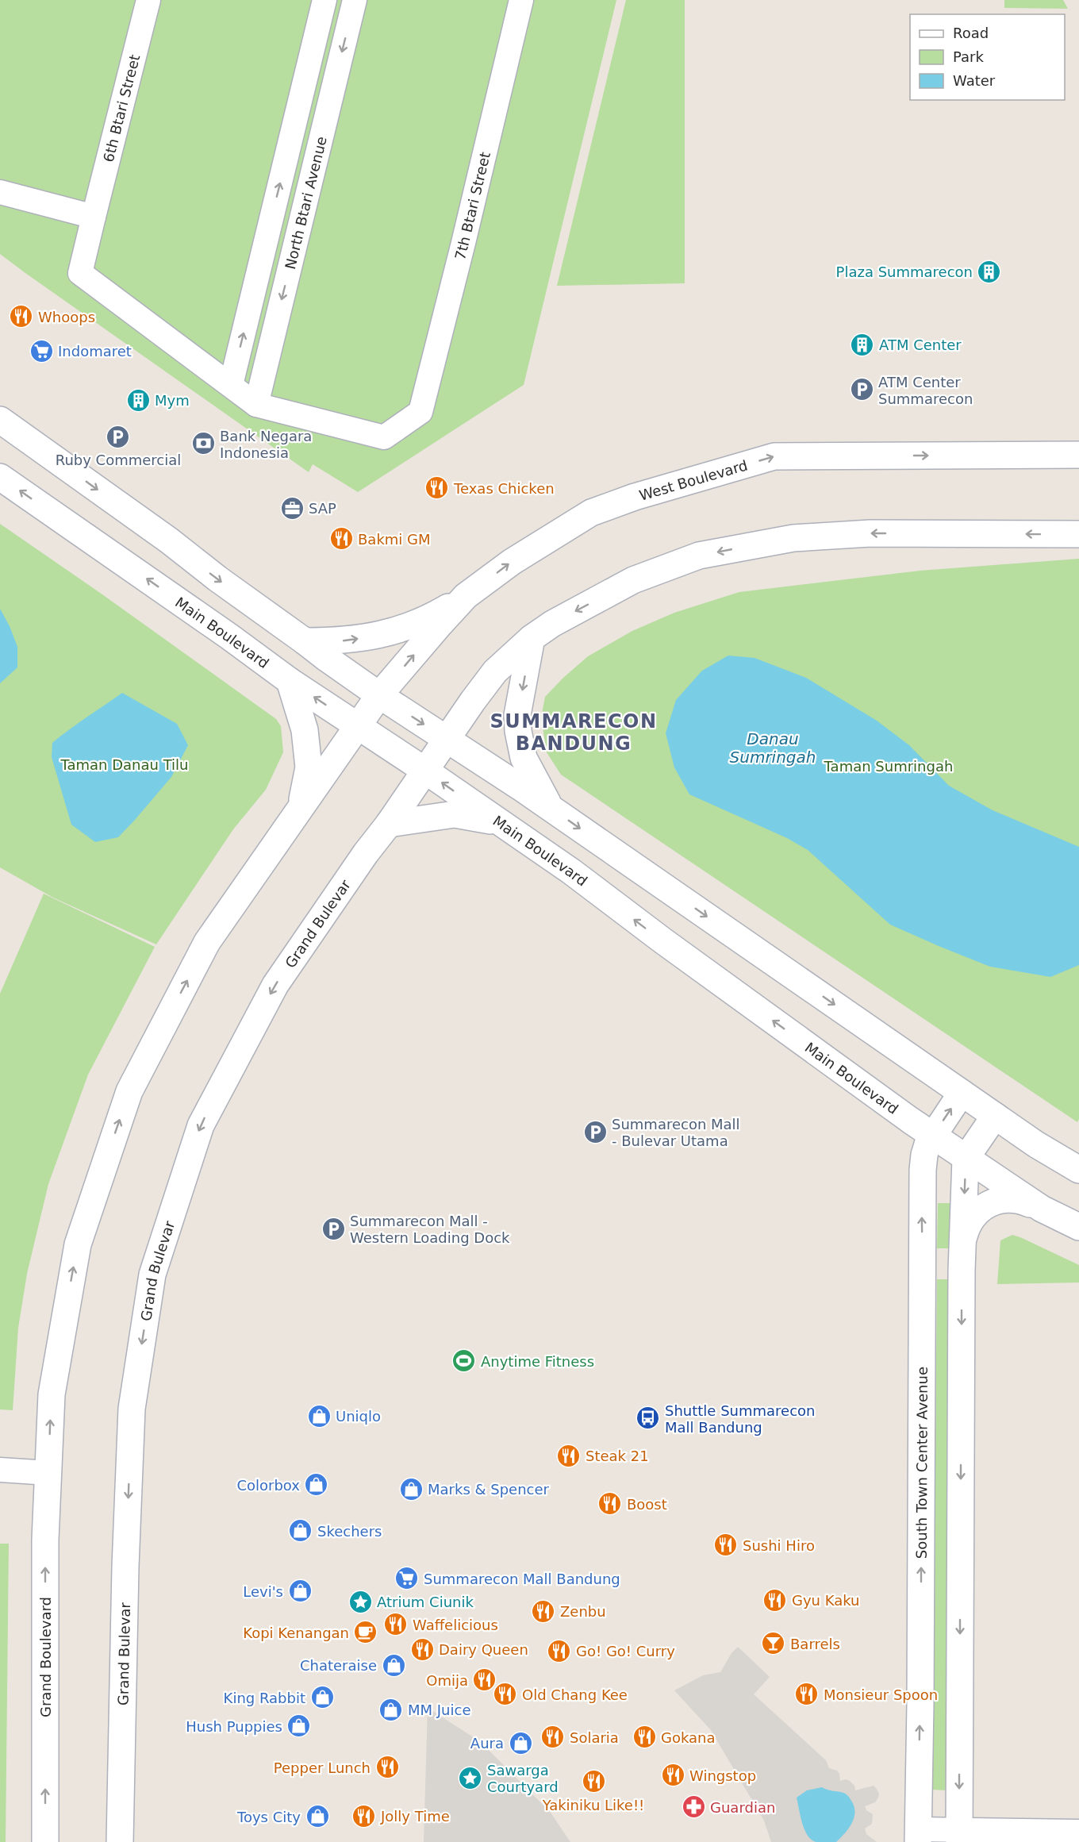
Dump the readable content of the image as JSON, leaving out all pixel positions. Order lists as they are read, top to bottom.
{
  "streets": {
    "main road": [
      "West Boulevard",
      "Main Boulevard",
      "Grand Bulevar",
      "South Town Center Avenue",
      "Grand Boulevard"
    ],
    "street": ["6th Btari Street", "North Btari Avenue", "7th Btari Street"]
  },
  "crossings": [
    ["6th Btari Street", "North Btari Avenue"],
    ["North Btari Avenue", "7th Btari Street"],
    ["West Boulevard", "Main Boulevard"],
    ["Main Boulevard", "Grand Bulevar"],
    ["Main Boulevard", "South Town Center Avenue"]
  ],
  "one_way": ["Grand Boulevard"],
  "districts": ["SUMMARECON BANDUNG"],
  "water": ["Danau Sumringah"],
  "parks": ["Taman Danau Tilu", "Taman Sumringah"],
  "places": {
    "building": ["Plaza Summarecon", "ATM Center", "Mym"],
    "restaurant": [
      "Whoops",
      "Texas Chicken",
      "Bakmi GM",
      "Steak 21",
      "Boost",
      "Sushi Hiro",
      "Gyu Kaku",
      "Zenbu",
      "Waffelicious",
      "Dairy Queen",
      "Go! Go! Curry",
      "Omija",
      "Old Chang Kee",
      "Monsieur Spoon",
      "Solaria",
      "Gokana",
      "Pepper Lunch",
      "Wingstop",
      "Yakiniku Like!!",
      "Jolly Time"
    ],
    "supermarket": ["Indomaret", "Summarecon Mall Bandung"],
    "parking": [
      "ATM Center Summarecon",
      "Ruby Commercial",
      "Summarecon Mall - Bulevar Utama",
      "Summarecon Mall - Western Loading Dock"
    ],
    "bank": ["Bank Negara Indonesia"],
    "office": ["SAP"],
    "sports": ["Anytime Fitness"],
    "shop": [
      "Uniqlo",
      "Colorbox",
      "Marks & Spencer",
      "Skechers",
      "Levi's",
      "Chateraise",
      "King Rabbit",
      "MM Juice",
      "Hush Puppies",
      "Aura",
      "Toys City"
    ],
    "bus stop": ["Shuttle Summarecon Mall Bandung"],
    "place": ["Atrium Ciunik", "Sawarga Courtyard"],
    "cafe": ["Kopi Kenangan"],
    "bar": ["Barrels"],
    "pharmacy": ["Guardian"]
  },
  "legend": ["Road", "Park", "Water"]
}
